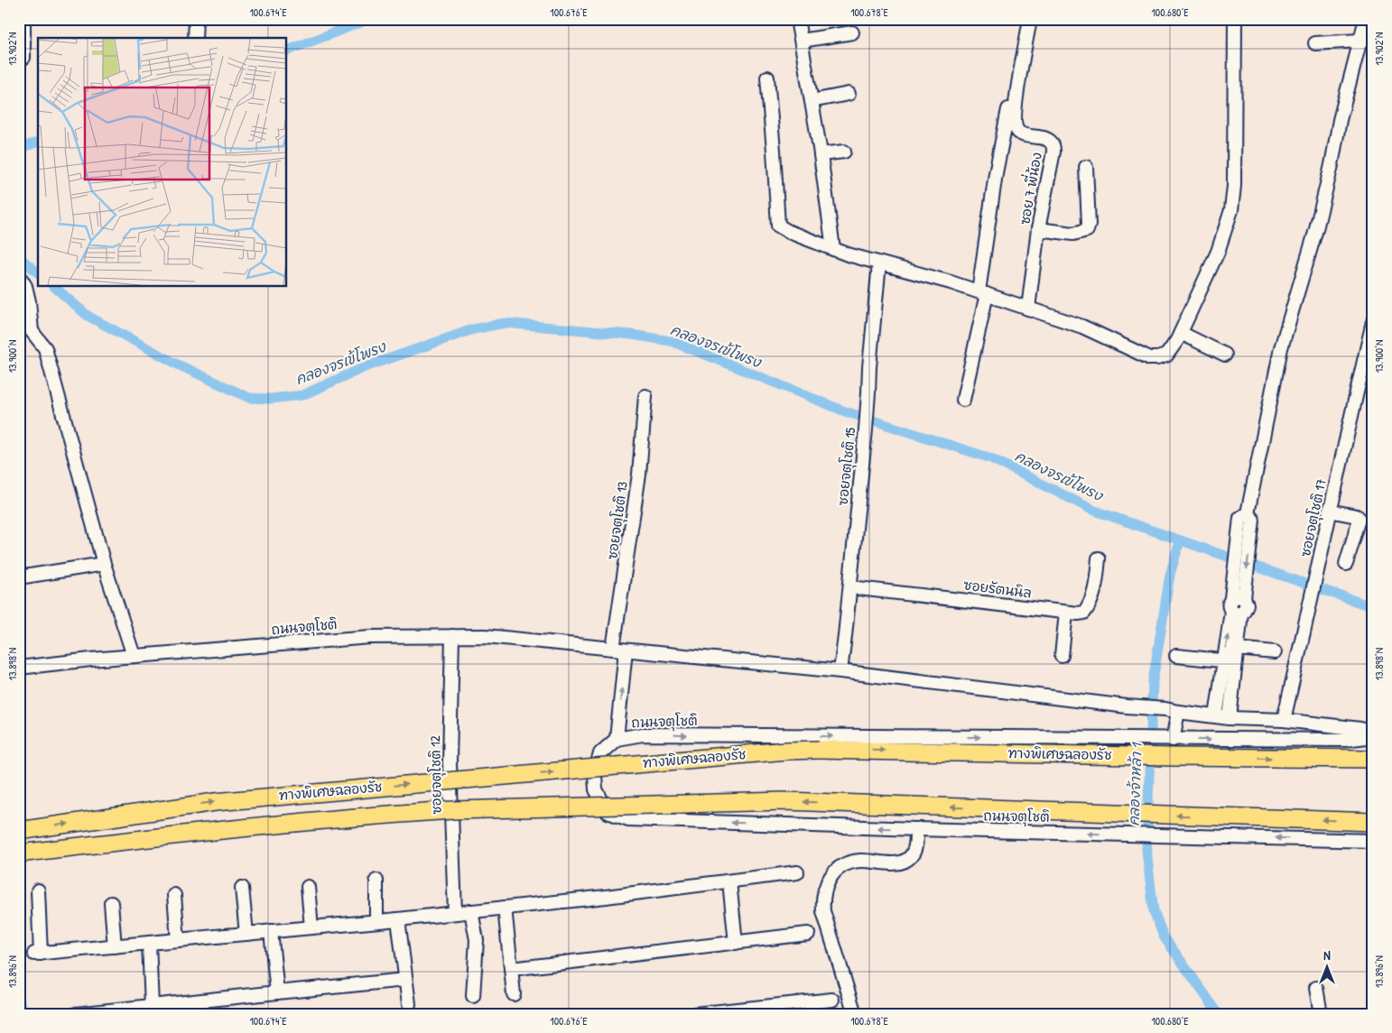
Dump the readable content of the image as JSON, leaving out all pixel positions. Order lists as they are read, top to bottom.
{
  "streets": {
    "highway": ["ทางพิเศษฉลองรัช"],
    "street": [
      "ซอย 7 พี่น้อง",
      "ซอยจตุโชติ 15",
      "ซอยจตุโชติ 17",
      "ซอยจตุโชติ 13",
      "ซอยรัตนนิล",
      "ถนนจตุโชติ",
      "ซอยจตุโชติ 12"
    ]
  },
  "crossings": [
    ["ซอยจตุโชติ 15", "ซอยรัตนนิล"],
    ["ซอยจตุโชติ 15", "ถนนจตุโชติ"],
    ["ซอยจตุโชติ 17", "ถนนจตุโชติ"],
    ["ซอยจตุโชติ 13", "ถนนจตุโชติ"],
    ["ถนนจตุโชติ", "ทางพิเศษฉลองรัช"],
    ["ถนนจตุโชติ", "ซอยจตุโชติ 12"]
  ],
  "water": ["คลองจรเข้โพรง", "คลองจ้าหล้า 1"],
  "north": "top",
  "coordinates": [
    "100.674°E",
    "100.676°E",
    "100.678°E",
    "100.680°E",
    "13.902°N",
    "13.900°N",
    "13.898°N",
    "13.896°N"
  ]
}
